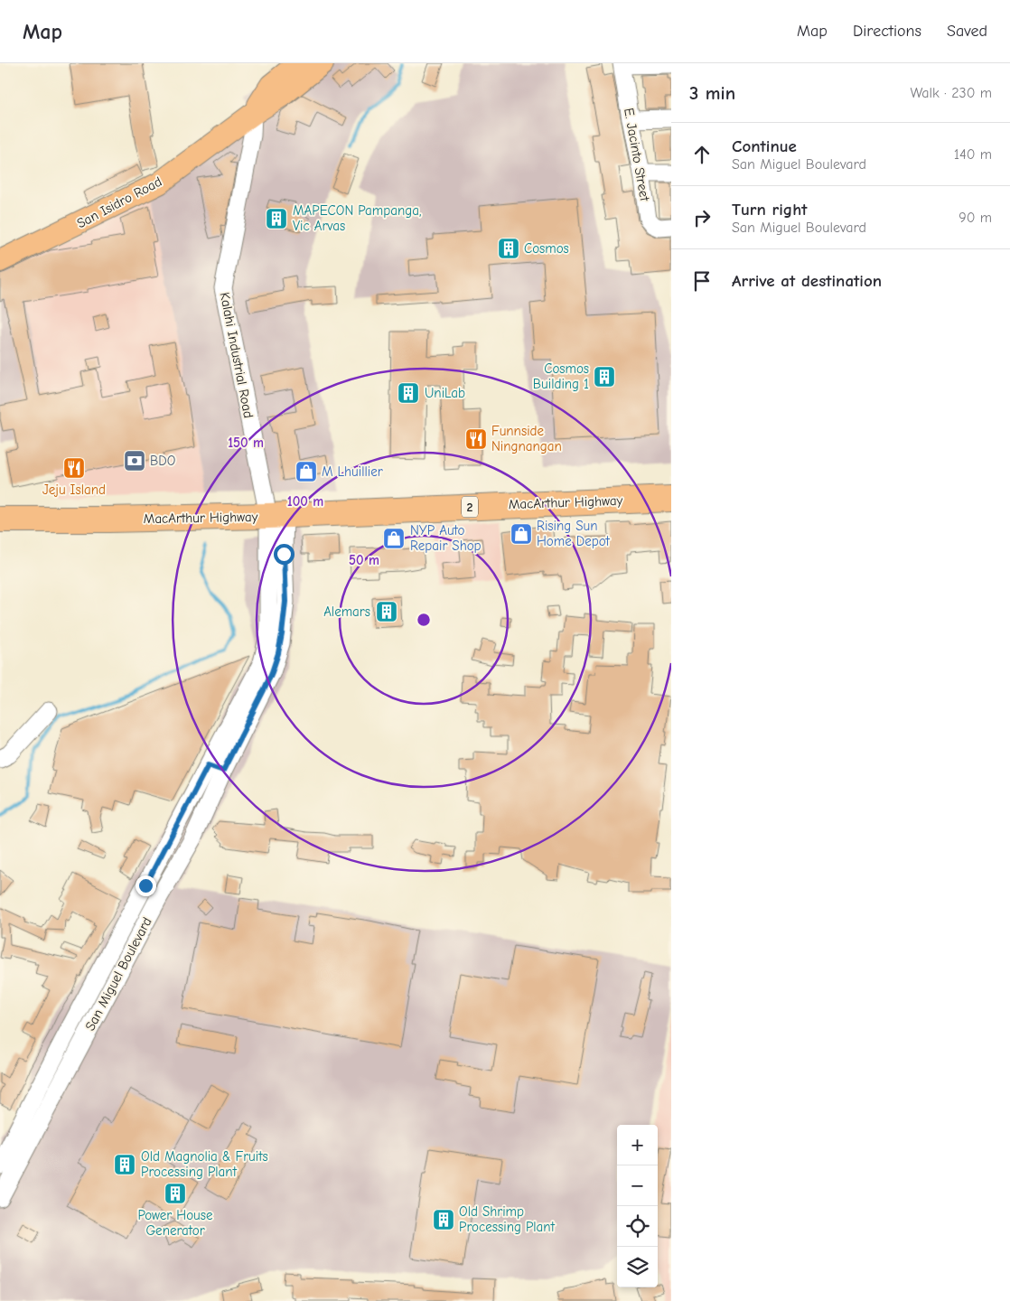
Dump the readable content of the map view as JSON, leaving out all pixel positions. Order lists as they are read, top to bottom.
{
  "streets": {
    "highway": ["MacArthur Highway", "2"],
    "main road": ["San Isidro Road"],
    "street": ["E. Jacinto Street", "Kalahi Industrial Road", "San Miguel Boulevard"]
  },
  "crossings": [
    ["San Isidro Road", "Kalahi Industrial Road"],
    ["Kalahi Industrial Road", "MacArthur Highway"],
    ["Kalahi Industrial Road", "San Miguel Boulevard"],
    ["MacArthur Highway", "San Miguel Boulevard"]
  ],
  "places": {
    "building": [
      "MAPECON Pampanga, Vic Arvas",
      "Cosmos",
      "Cosmos Building 1",
      "UniLab",
      "Alemars",
      "Old Magnolia & Fruits Processing Plant",
      "Power House Generator",
      "Old Shrimp Processing Plant"
    ],
    "restaurant": ["Funnside Ningnangan", "Jeju Island"],
    "bank": ["BDO"],
    "shop": ["M Lhuillier", "Rising Sun Home Depot", "NYP Auto Repair Shop"]
  },
  "page": {
    "header": "Map",
    "nav": ["Map", "Directions", "Saved"],
    "heading": ["3 min", "Walk · 230 m"],
    "list": [
      ["Continue", "San Miguel Boulevard", "140 m"],
      ["Turn right", "San Miguel Boulevard", "90 m"],
      "Arrive at destination"
    ],
    "map_buttons": ["+", "−"]
  },
  "rings": ["150 m", "100 m", "50 m"]
}
